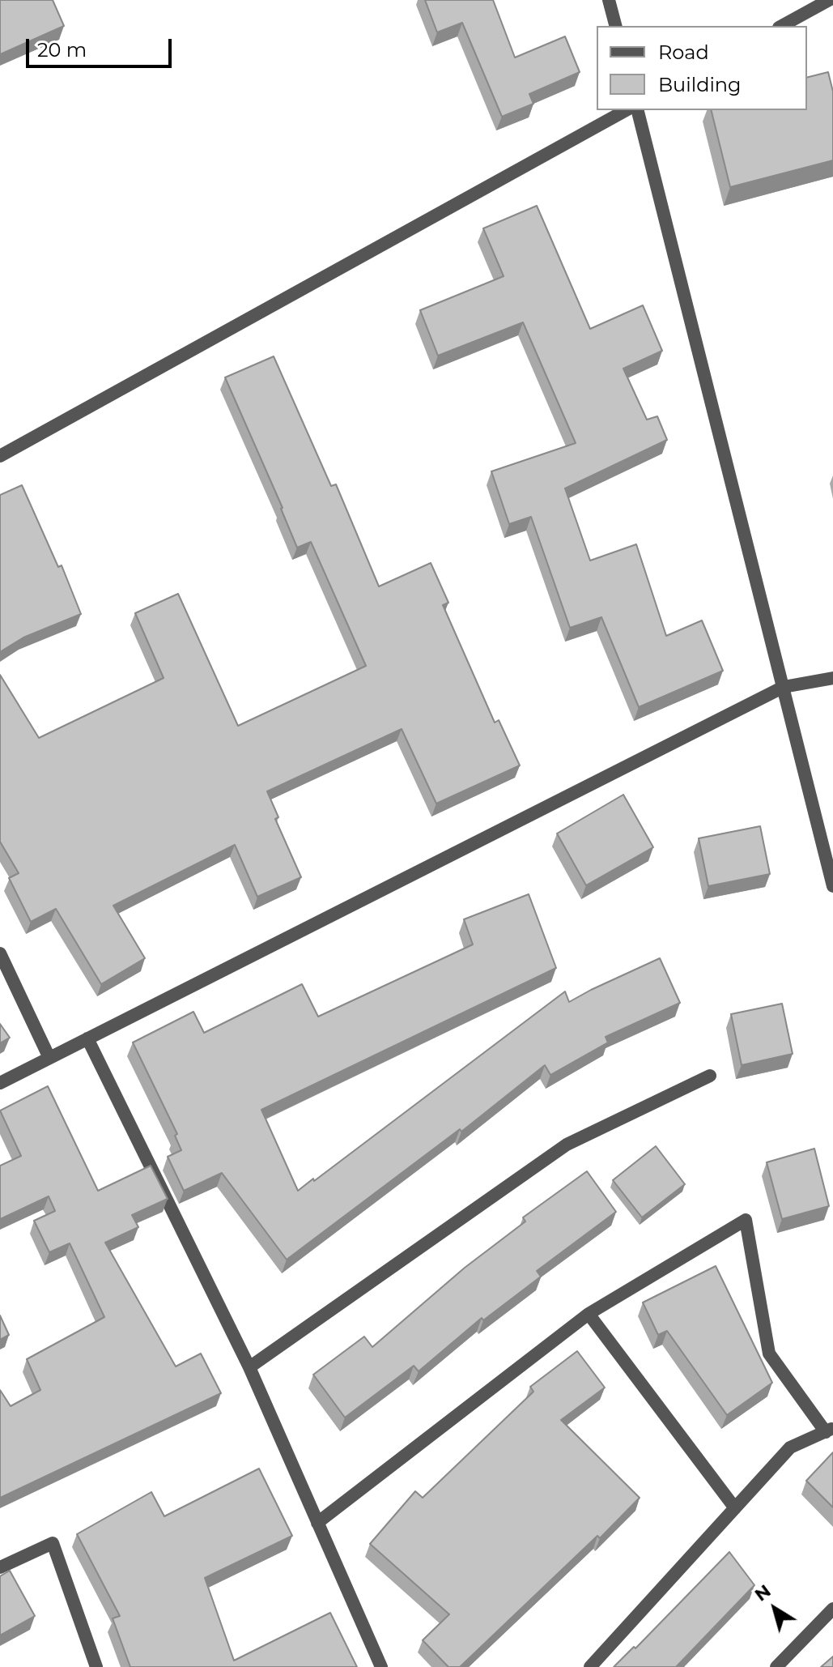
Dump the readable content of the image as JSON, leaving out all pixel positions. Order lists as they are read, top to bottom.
{
  "legend": ["Road", "Building"],
  "scale_bar": "20 m",
  "north": "top left"
}
